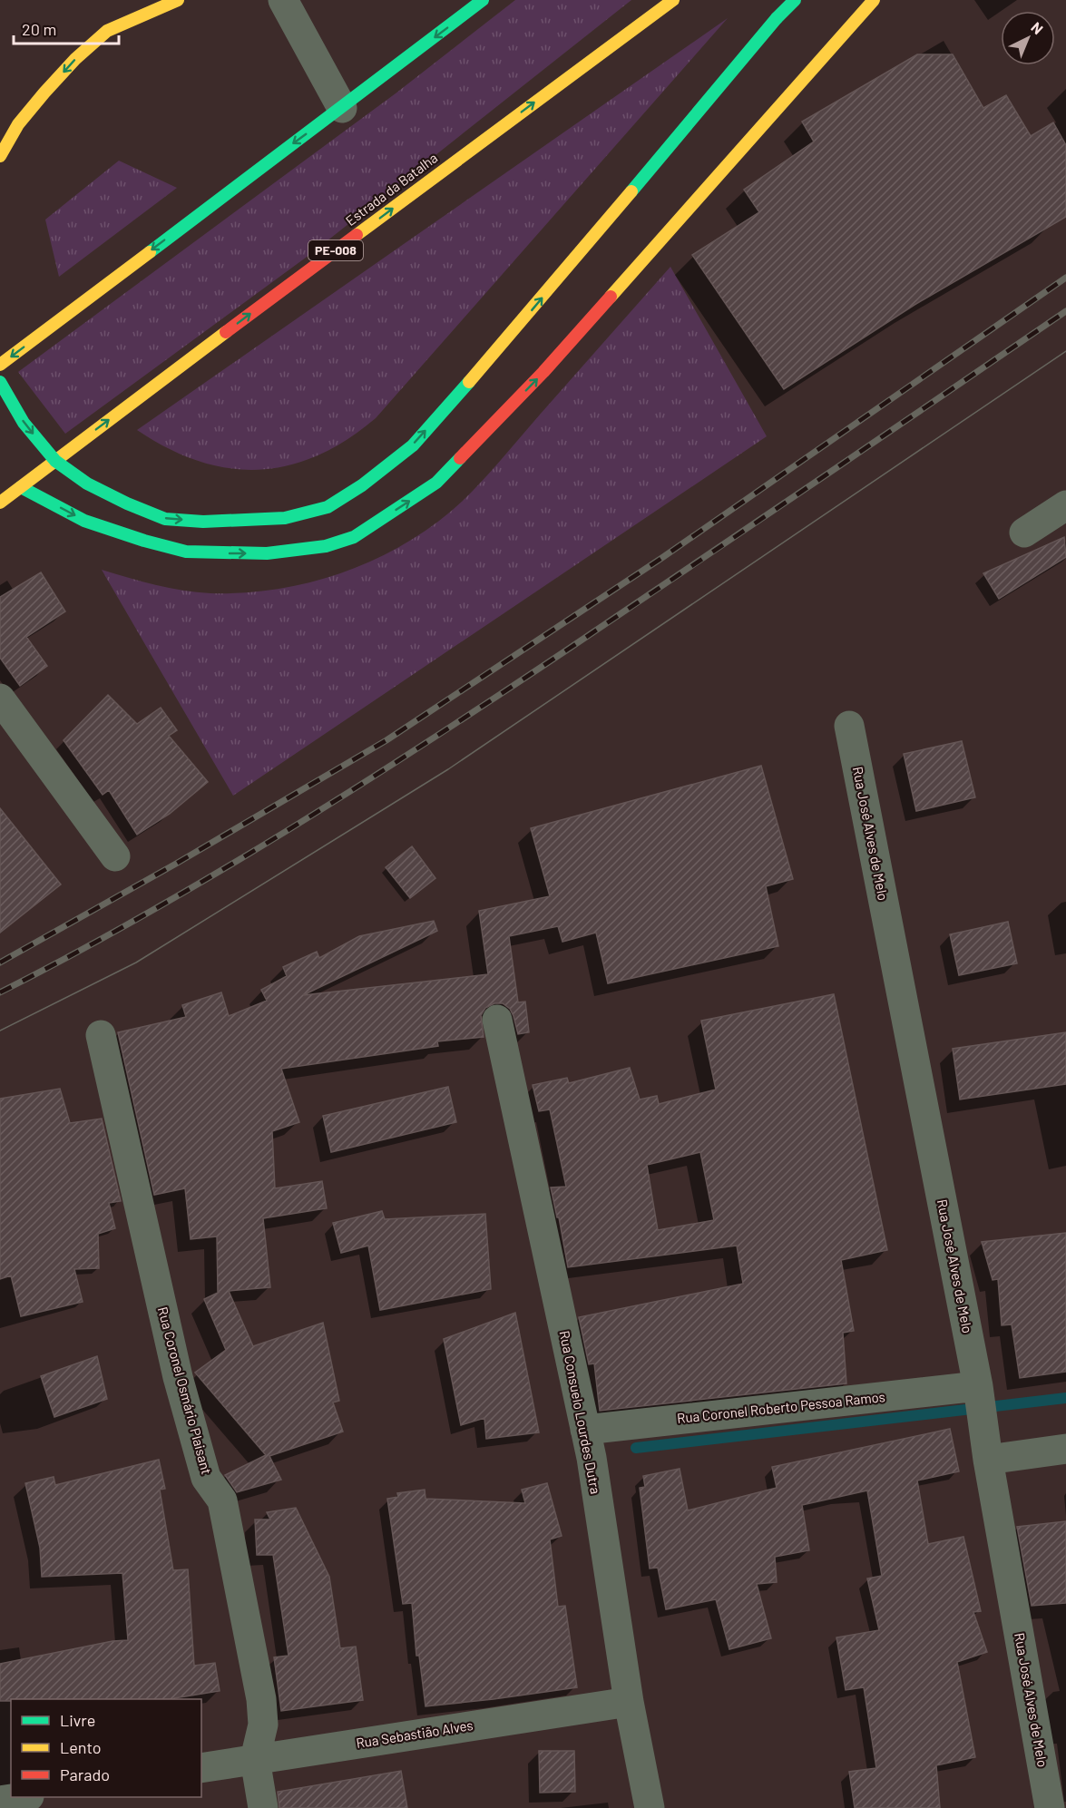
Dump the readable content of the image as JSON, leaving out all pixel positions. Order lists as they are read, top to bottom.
{
  "streets": {
    "highway": ["Estrada da Batalha", "PE-008"],
    "street": [
      "Rua José Alves de Melo",
      "Rua Coronel Osmário Plaisant",
      "Rua Coronel Roberto Pessoa Ramos",
      "Rua Consuelo Lourdes Dutra",
      "Rua Sebastião Alves"
    ]
  },
  "crossings": [
    ["Rua José Alves de Melo", "Rua Coronel Roberto Pessoa Ramos"],
    ["Rua Coronel Osmário Plaisant", "Rua Sebastião Alves"],
    ["Rua Coronel Roberto Pessoa Ramos", "Rua Consuelo Lourdes Dutra"],
    ["Rua Consuelo Lourdes Dutra", "Rua Sebastião Alves"]
  ],
  "one_way": ["Estrada da Batalha"],
  "legend": ["Livre", "Lento", "Parado"],
  "scale_bar": "20 m",
  "north": "top right"
}
